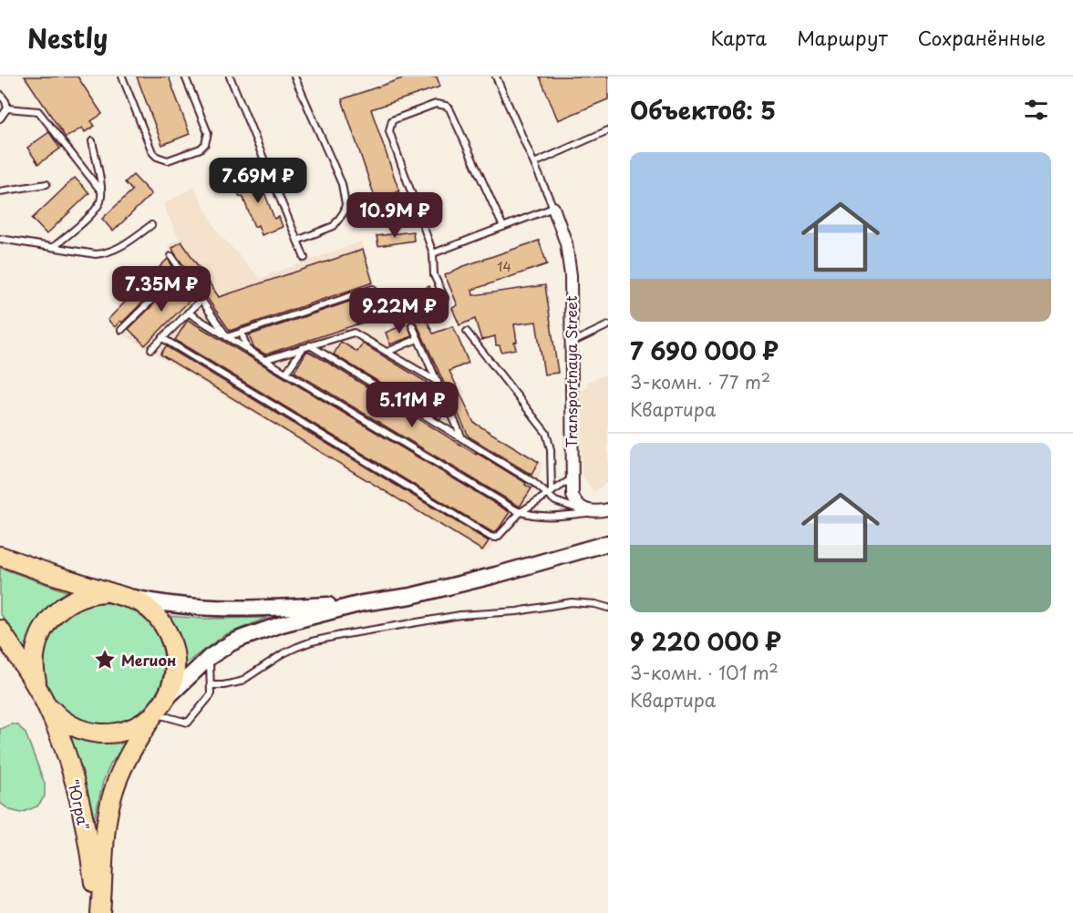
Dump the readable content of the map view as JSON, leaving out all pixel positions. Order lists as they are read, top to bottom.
{
  "streets": {
    "highway": ["\"Югра\""],
    "street": ["Transportnaya Street"]
  },
  "places": {
    "place": ["Мегион"]
  },
  "house_numbers": ["14"],
  "page": {
    "header": "Nestly",
    "nav": ["Карта", "Маршрут", "Сохранённые"],
    "heading": "Объектов: 5",
    "list": [
      {
        "name": "7 690 000 ₽",
        "note": "3-комн. · 77 m² · Квартира"
      },
      {
        "name": "9 220 000 ₽",
        "note": "3-комн. · 101 m² · Квартира"
      }
    ],
    "price": [
      "7.69M ₽",
      "10.9M ₽",
      "7.35M ₽",
      "9.22M ₽",
      "5.11M ₽"
    ]
  }
}
